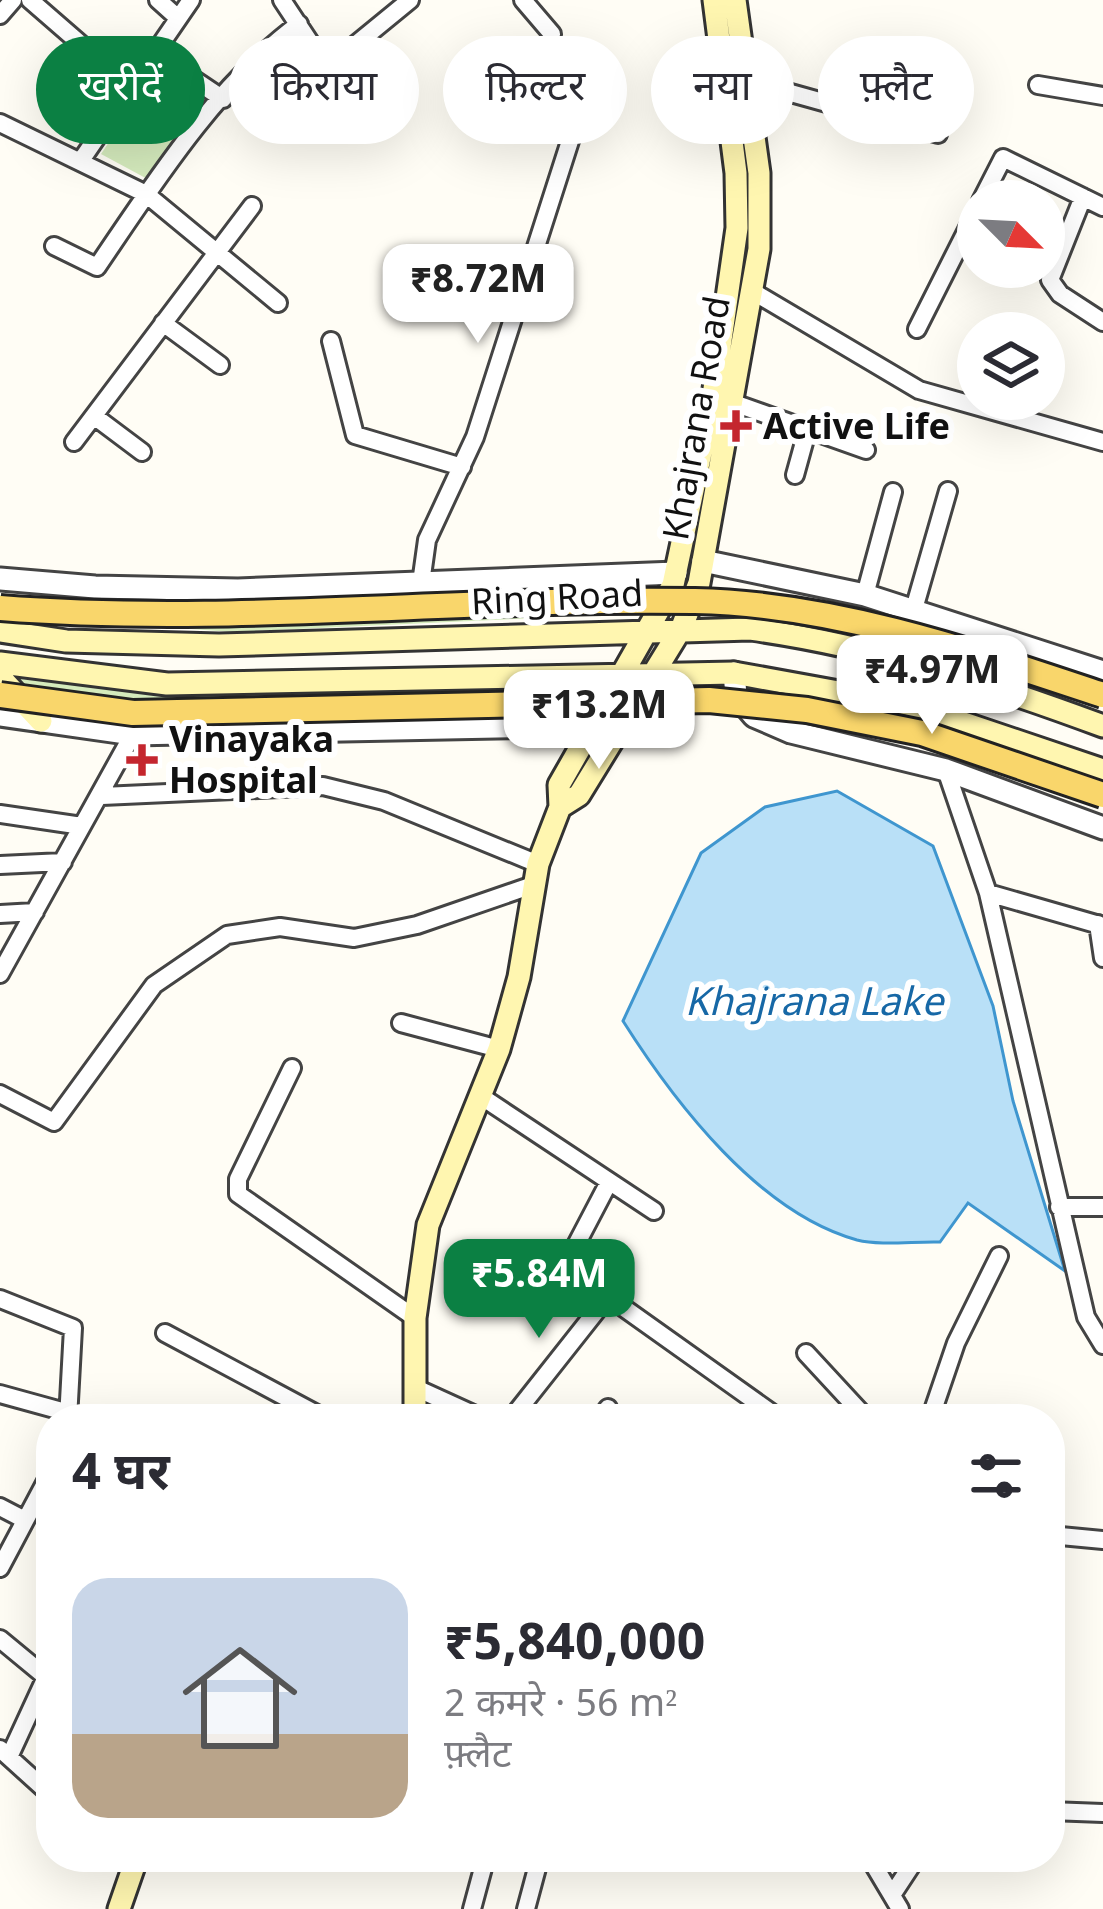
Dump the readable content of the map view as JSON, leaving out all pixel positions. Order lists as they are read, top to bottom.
{
  "streets": {
    "main road": ["Khajrana Road", "Ring Road"]
  },
  "crossings": [
    ["Khajrana Road", "Ring Road"]
  ],
  "water": ["Khajrana Lake"],
  "places": {
    "health": ["Active Life", "Vinayaka Hospital"]
  },
  "north": "bottom right",
  "page": {
    "chip": [
      "खरीदें",
      "किराया",
      "फ़िल्टर",
      "नया",
      "फ़्लैट"
    ],
    "price": [
      "₹8.72M",
      "₹4.97M",
      "₹13.2M",
      "₹5.84M"
    ],
    "heading": "4 घर",
    "list": [
      {
        "name": "₹5,840,000",
        "note": "2 कमरे · 56 m² · फ़्लैट"
      }
    ]
  }
}
